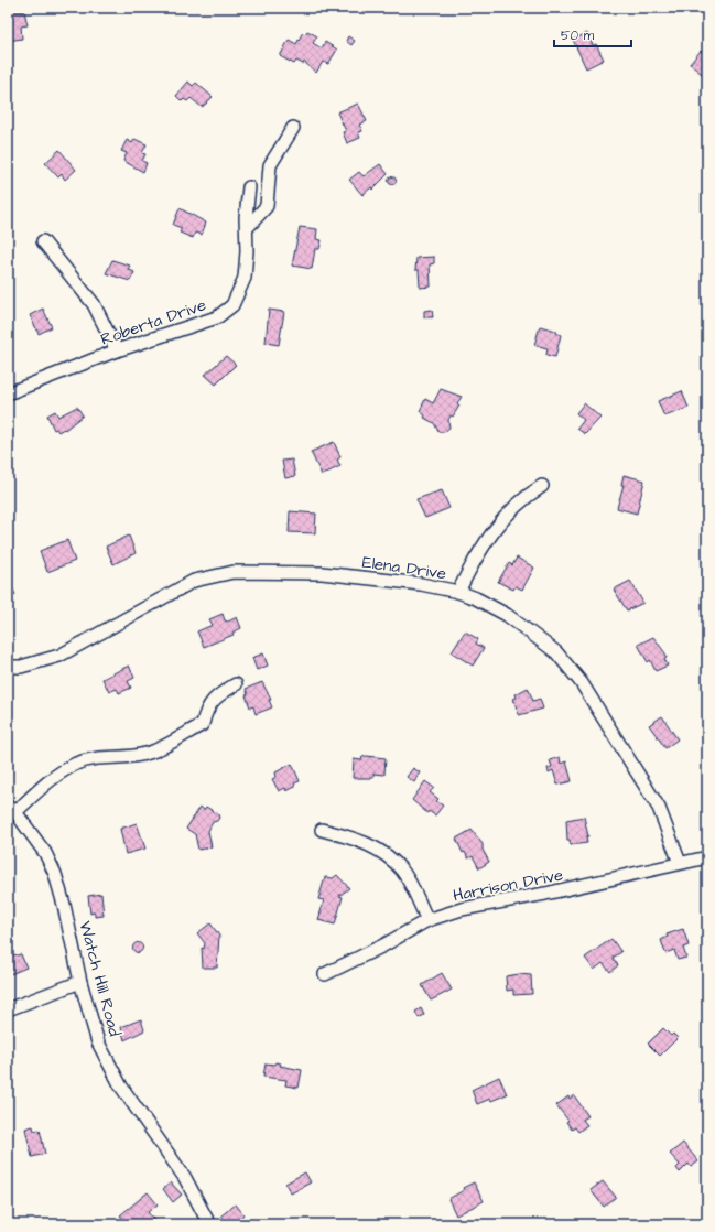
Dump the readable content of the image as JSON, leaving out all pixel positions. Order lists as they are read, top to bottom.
{
  "streets": {
    "street": [
      "Roberta Drive",
      "Elena Drive",
      "Harrison Drive",
      "Watch Hill Road"
    ]
  },
  "crossings": [
    ["Elena Drive", "Harrison Drive"]
  ],
  "scale_bar": "50 m"
}
